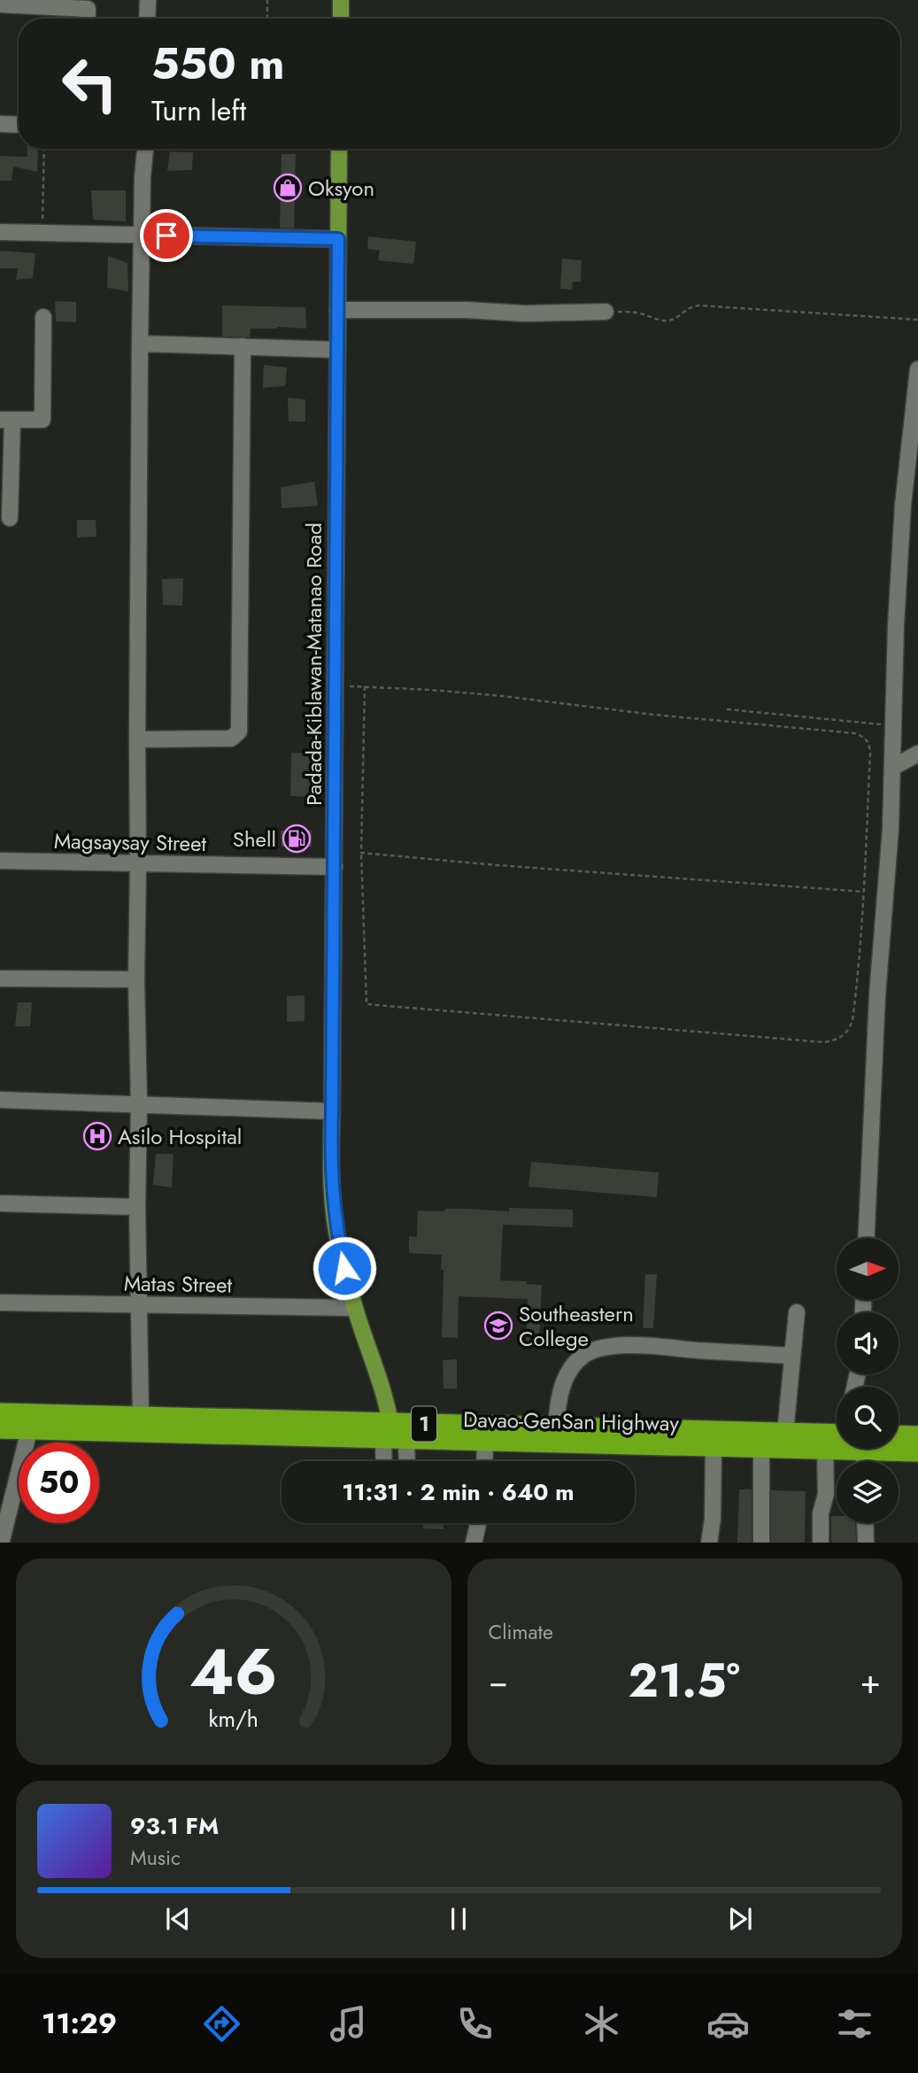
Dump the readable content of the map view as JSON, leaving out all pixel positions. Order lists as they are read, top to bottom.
{
  "streets": {
    "highway": ["Davao-GenSan Highway", "1"],
    "main road": ["Padada-Kiblawan-Matanao Road"],
    "street": ["Magsaysay Street", "Matas Street"]
  },
  "crossings": [
    ["Padada-Kiblawan-Matanao Road", "Magsaysay Street"],
    ["Padada-Kiblawan-Matanao Road", "Matas Street"],
    ["Padada-Kiblawan-Matanao Road", "Davao-GenSan Highway"]
  ],
  "places": {
    "shop": ["Oksyon"],
    "fuel station": ["Shell"],
    "hospital": ["Asilo Hospital"],
    "school or university": ["Southeastern College"]
  },
  "north": "right",
  "page": {
    "turn": ["550 m", "Turn left"],
    "limit": "50",
    "trip": "11:31 · 2 min · 640 m",
    "tile": "Climate",
    "heat": ["−", "21.5°", "+"],
    "song": ["93.1 FM", "Music"],
    "tabs": "11:29",
    "gauge": ["46", "km/h"]
  }
}
